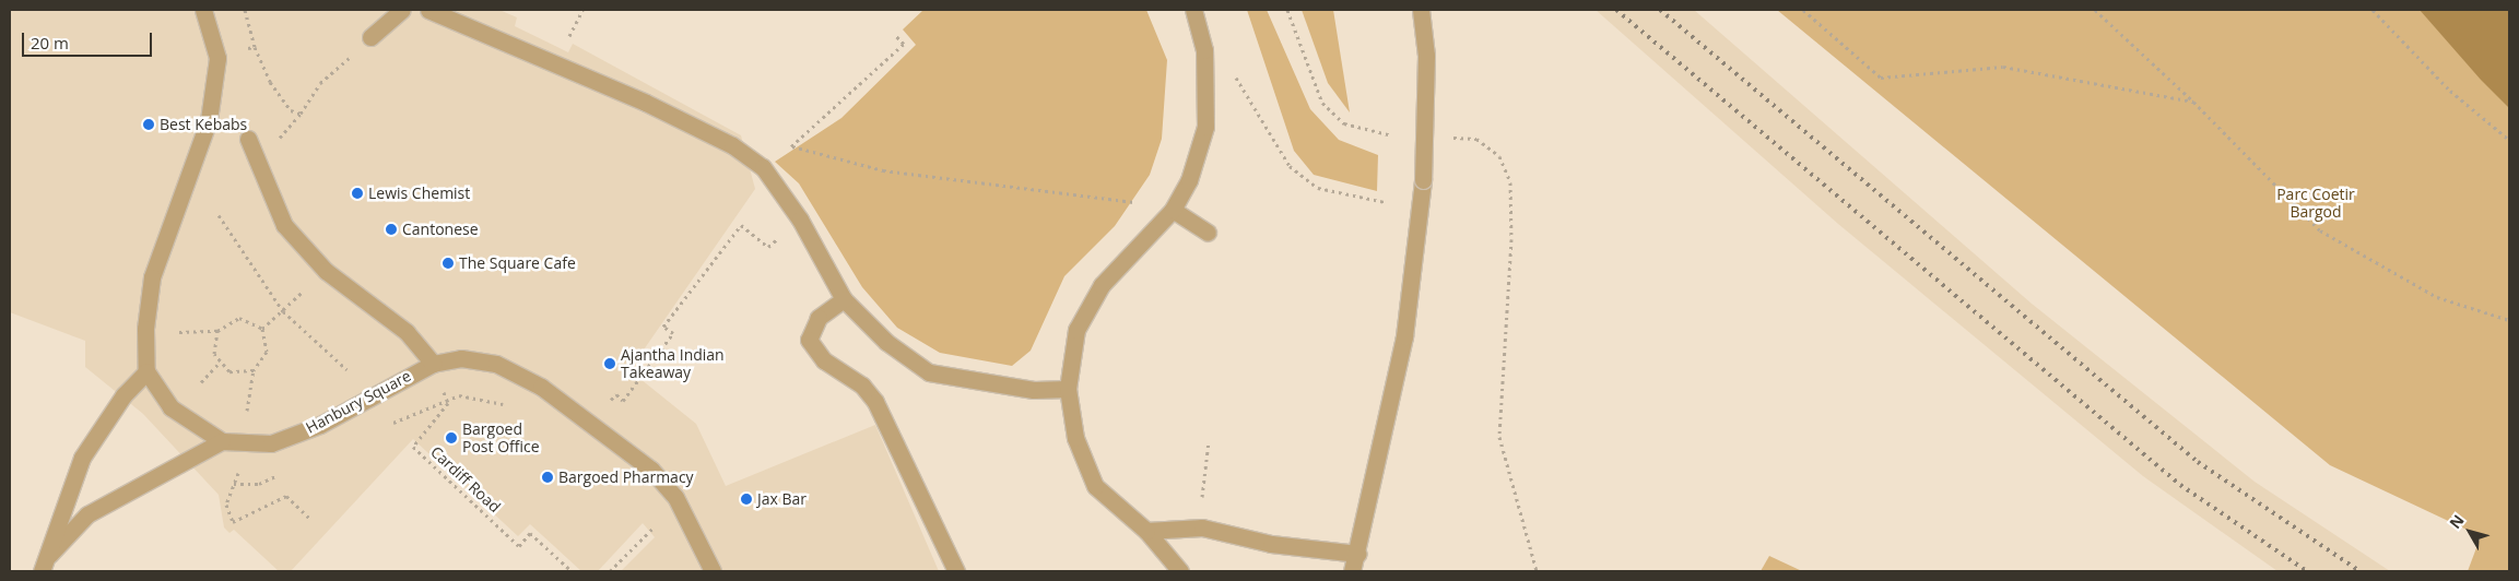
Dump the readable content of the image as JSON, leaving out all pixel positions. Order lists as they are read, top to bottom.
{
  "streets": {
    "street": ["Hanbury Square"],
    "path": ["Cardiff Road"]
  },
  "parks": ["Parc Coetir Bargod"],
  "places": [
    "Best Kebabs",
    "Lewis Chemist",
    "Cantonese",
    "The Square Cafe",
    "Ajantha Indian Takeaway",
    "Bargoed Post Office",
    "Bargoed Pharmacy",
    "Jax Bar"
  ],
  "scale_bar": "20 m",
  "north": "top left"
}
